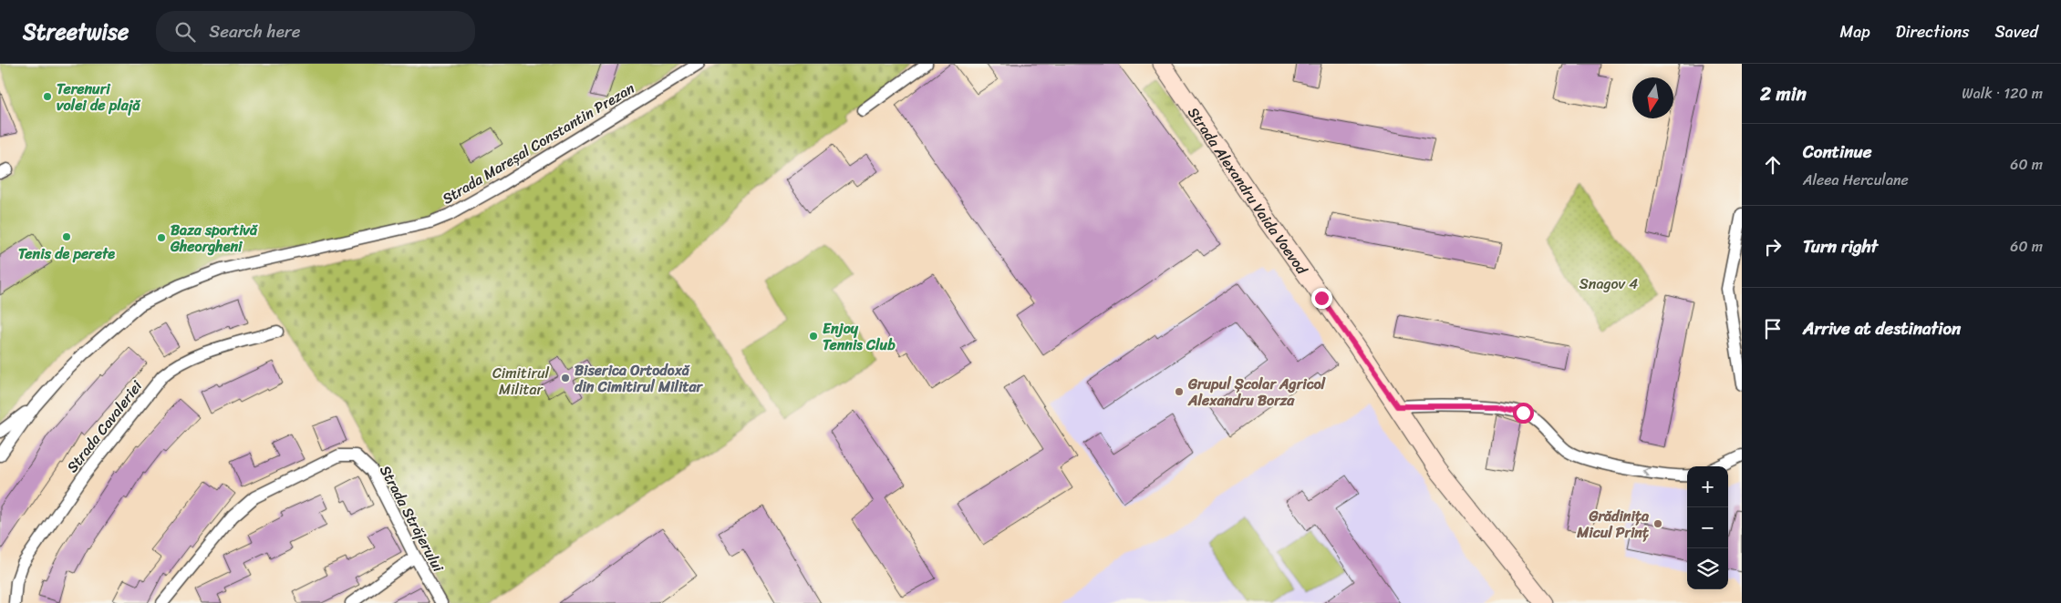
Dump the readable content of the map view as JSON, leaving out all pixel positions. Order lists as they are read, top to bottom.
{
  "streets": {
    "main road": ["Strada Alexandru Vaida Voevod"],
    "street": ["Strada Mareșal Constantin Prezan", "Strada Cavaleriei", "Strada Străjerului"]
  },
  "parks": ["Snagov 4", "Cimitirul Militar"],
  "places": [
    "Terenuri volei de plajă",
    "Tenis de perete",
    "Baza sportivă Gheorgheni",
    "Enjoy Tennis Club",
    "Biserica Ortodoxă din Cimitirul Militar",
    "Grupul Școlar Agricol Alexandru Borza",
    "Grădinița Micul Prinț"
  ],
  "north": "bottom",
  "page": {
    "header": "Streetwise",
    "search": "Search here",
    "nav": ["Map", "Directions", "Saved"],
    "heading": ["2 min", "Walk · 120 m"],
    "list": [
      ["Continue", "Aleea Herculane", "60 m"],
      ["Turn right", "60 m"],
      "Arrive at destination"
    ],
    "map_buttons": ["+", "−"]
  }
}
